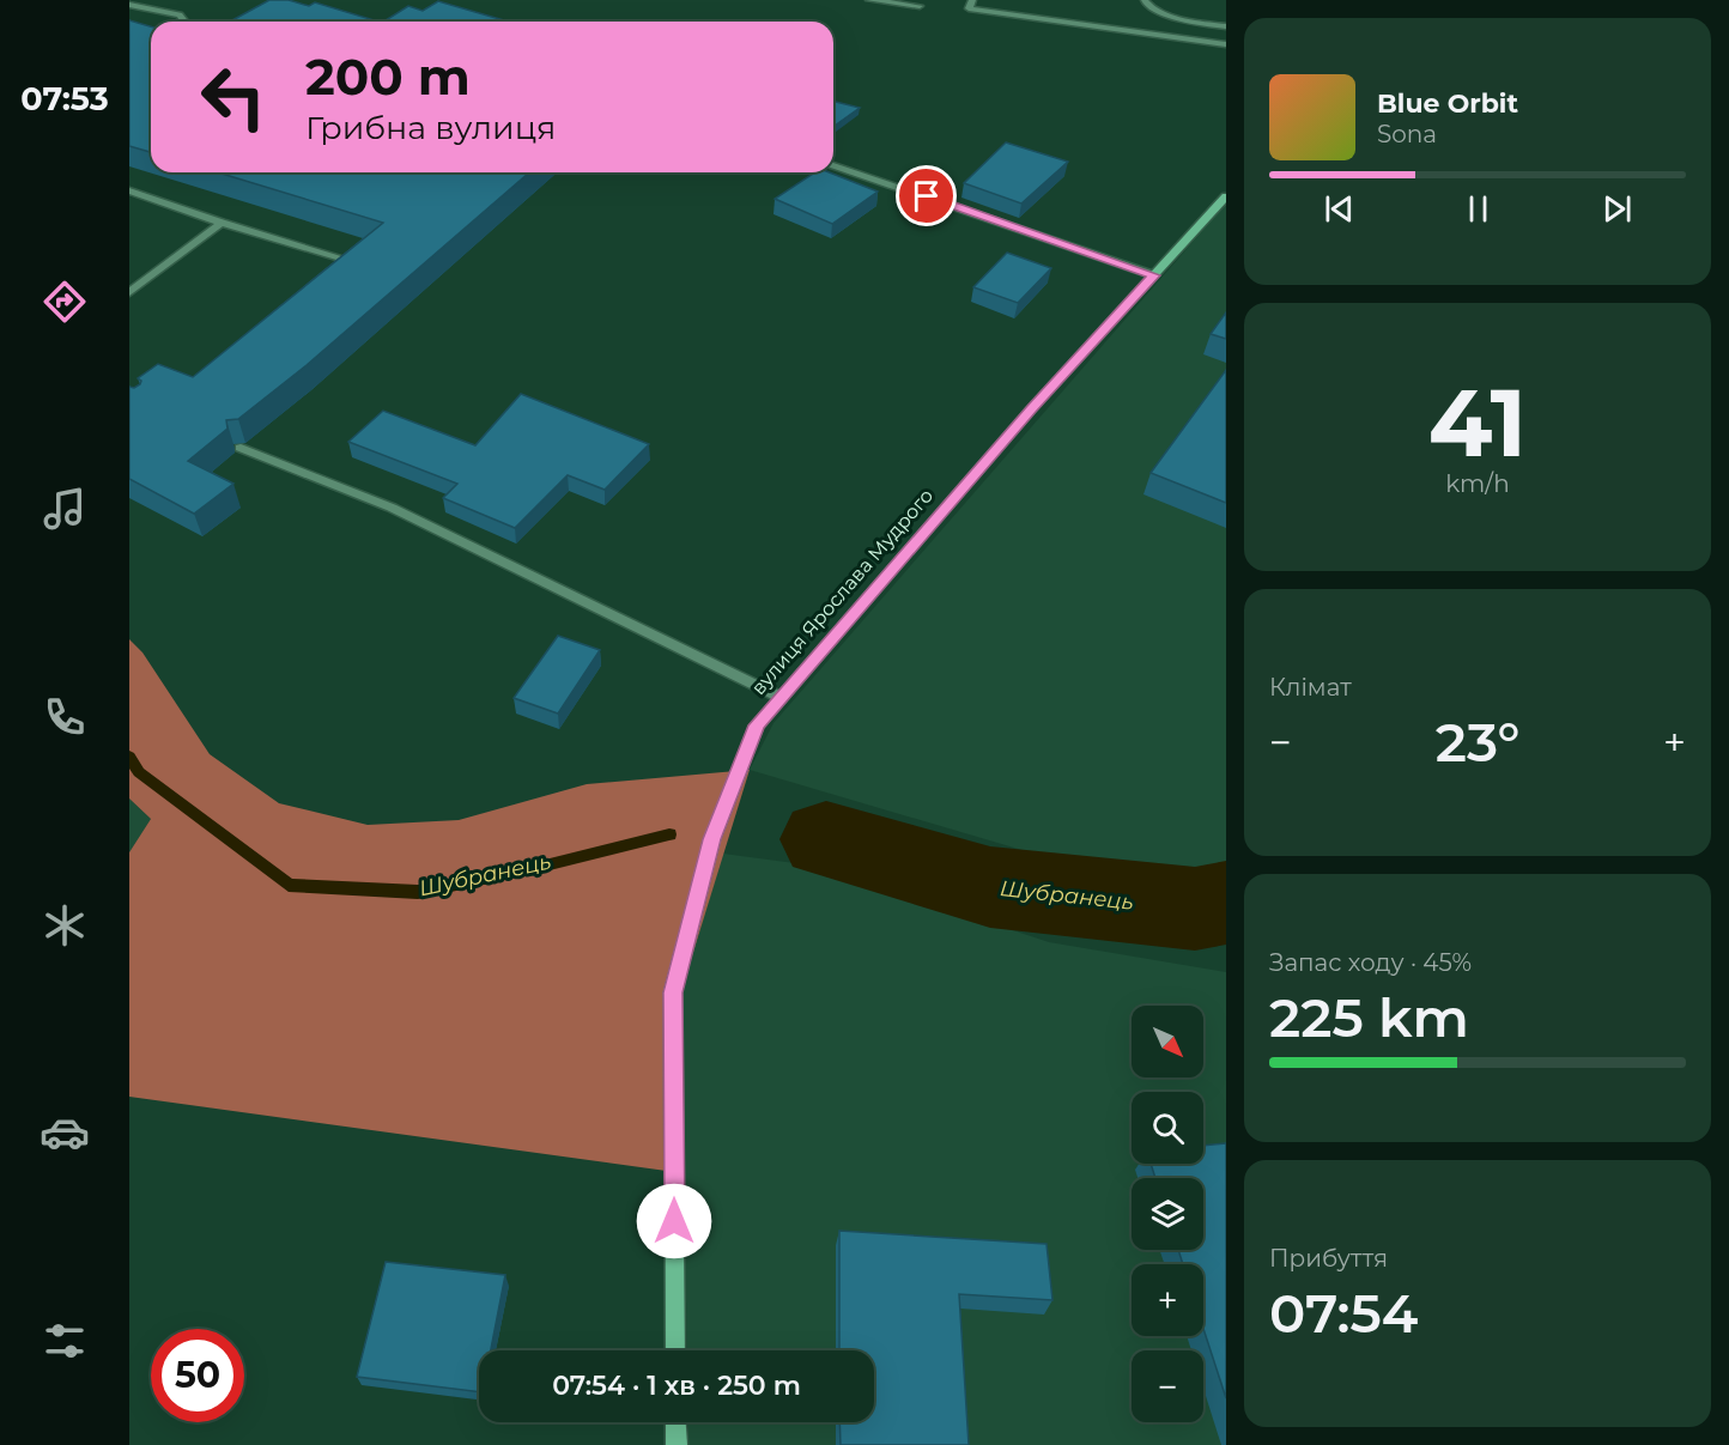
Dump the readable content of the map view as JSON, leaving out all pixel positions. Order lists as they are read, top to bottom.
{
  "streets": {
    "main road": ["вулиця Ярослава Мудрого"]
  },
  "water": ["Шубранець"],
  "north": "bottom right",
  "page": {
    "tabs": "07:53",
    "turn": ["200 m", "Грибна вулиця"],
    "song": ["Blue Orbit", "Sona"],
    "tile": [
      ["41", "km/h"],
      "Клімат",
      ["Запас ходу · 45%", "225 km"],
      ["Прибуття", "07:54"]
    ],
    "heat": ["−", "23°", "+"],
    "map_buttons": ["+", "−"],
    "limit": "50",
    "trip": "07:54 · 1 хв · 250 m"
  }
}
